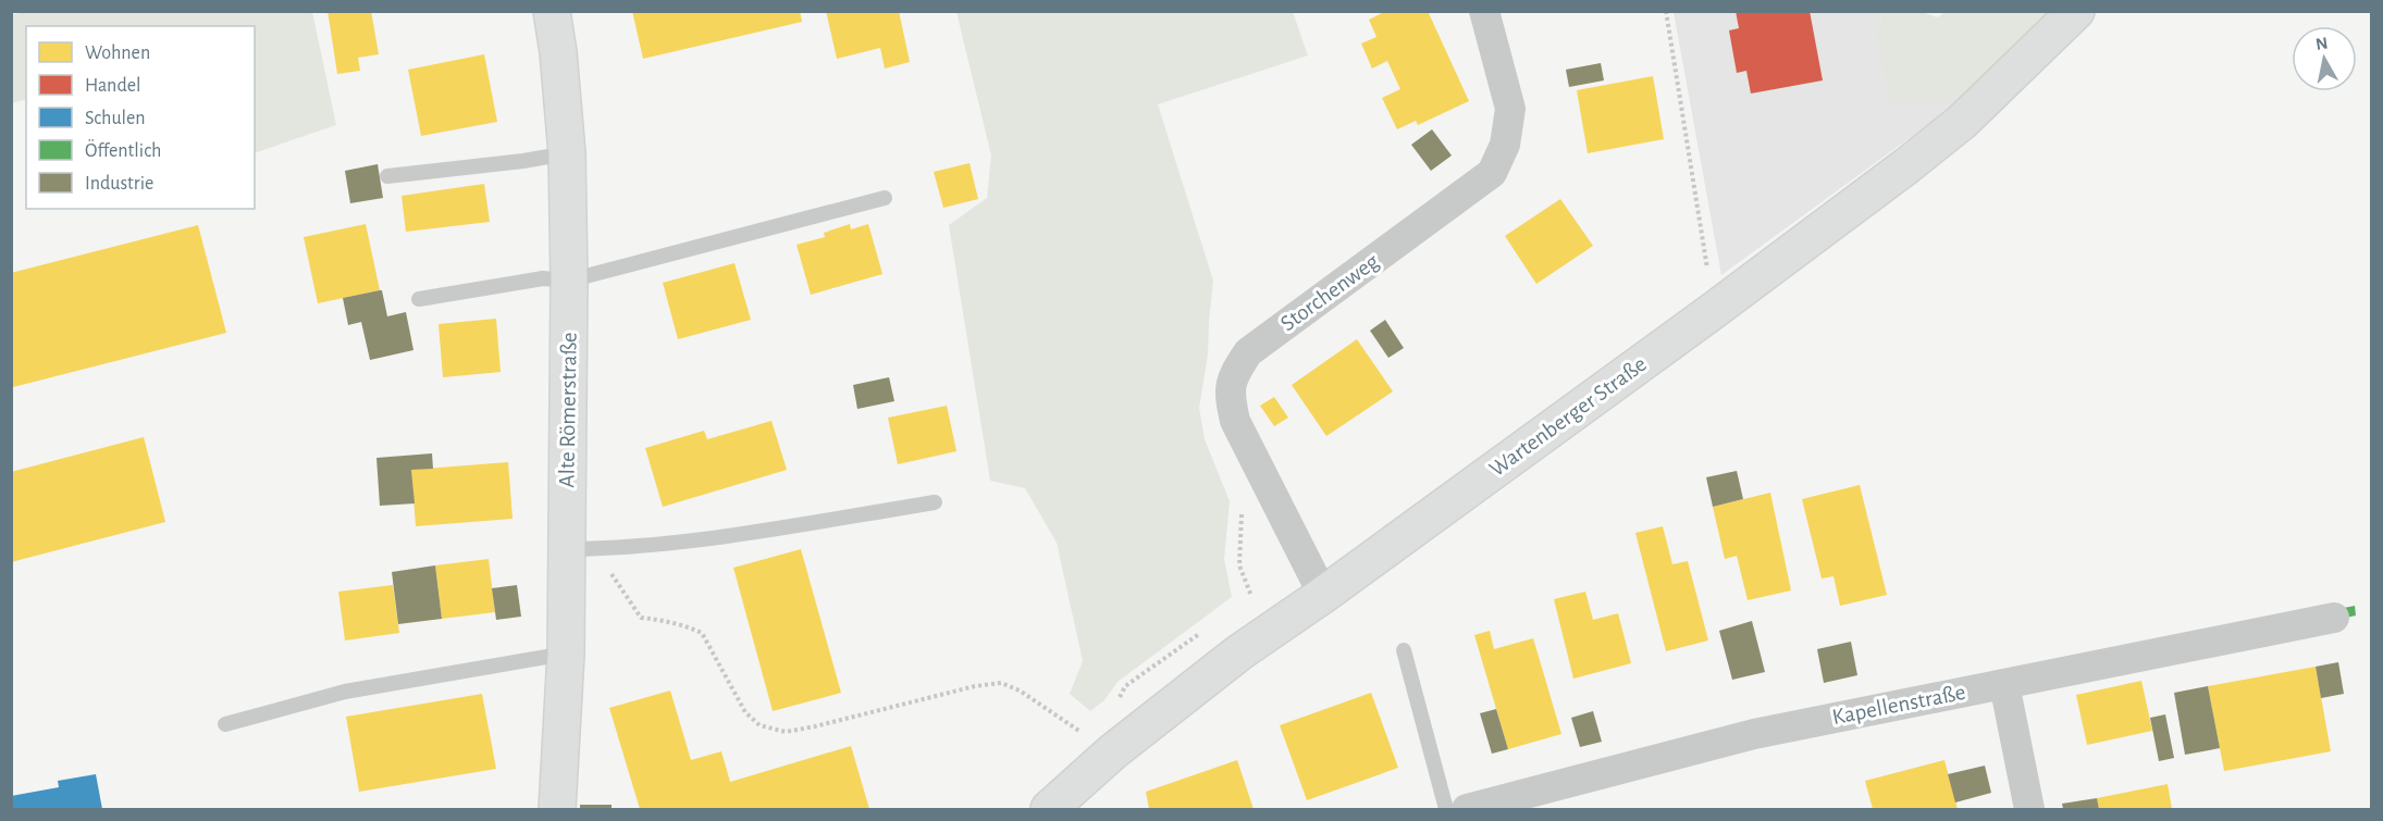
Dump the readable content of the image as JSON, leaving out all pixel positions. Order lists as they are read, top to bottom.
{
  "streets": {
    "main road": ["Alte Römerstraße", "Wartenberger Straße"],
    "street": ["Storchenweg", "Kapellenstraße"]
  },
  "crossings": [
    ["Storchenweg", "Wartenberger Straße"]
  ],
  "legend": [
    "Wohnen",
    "Handel",
    "Schulen",
    "Öffentlich",
    "Industrie"
  ],
  "north": "top"
}
